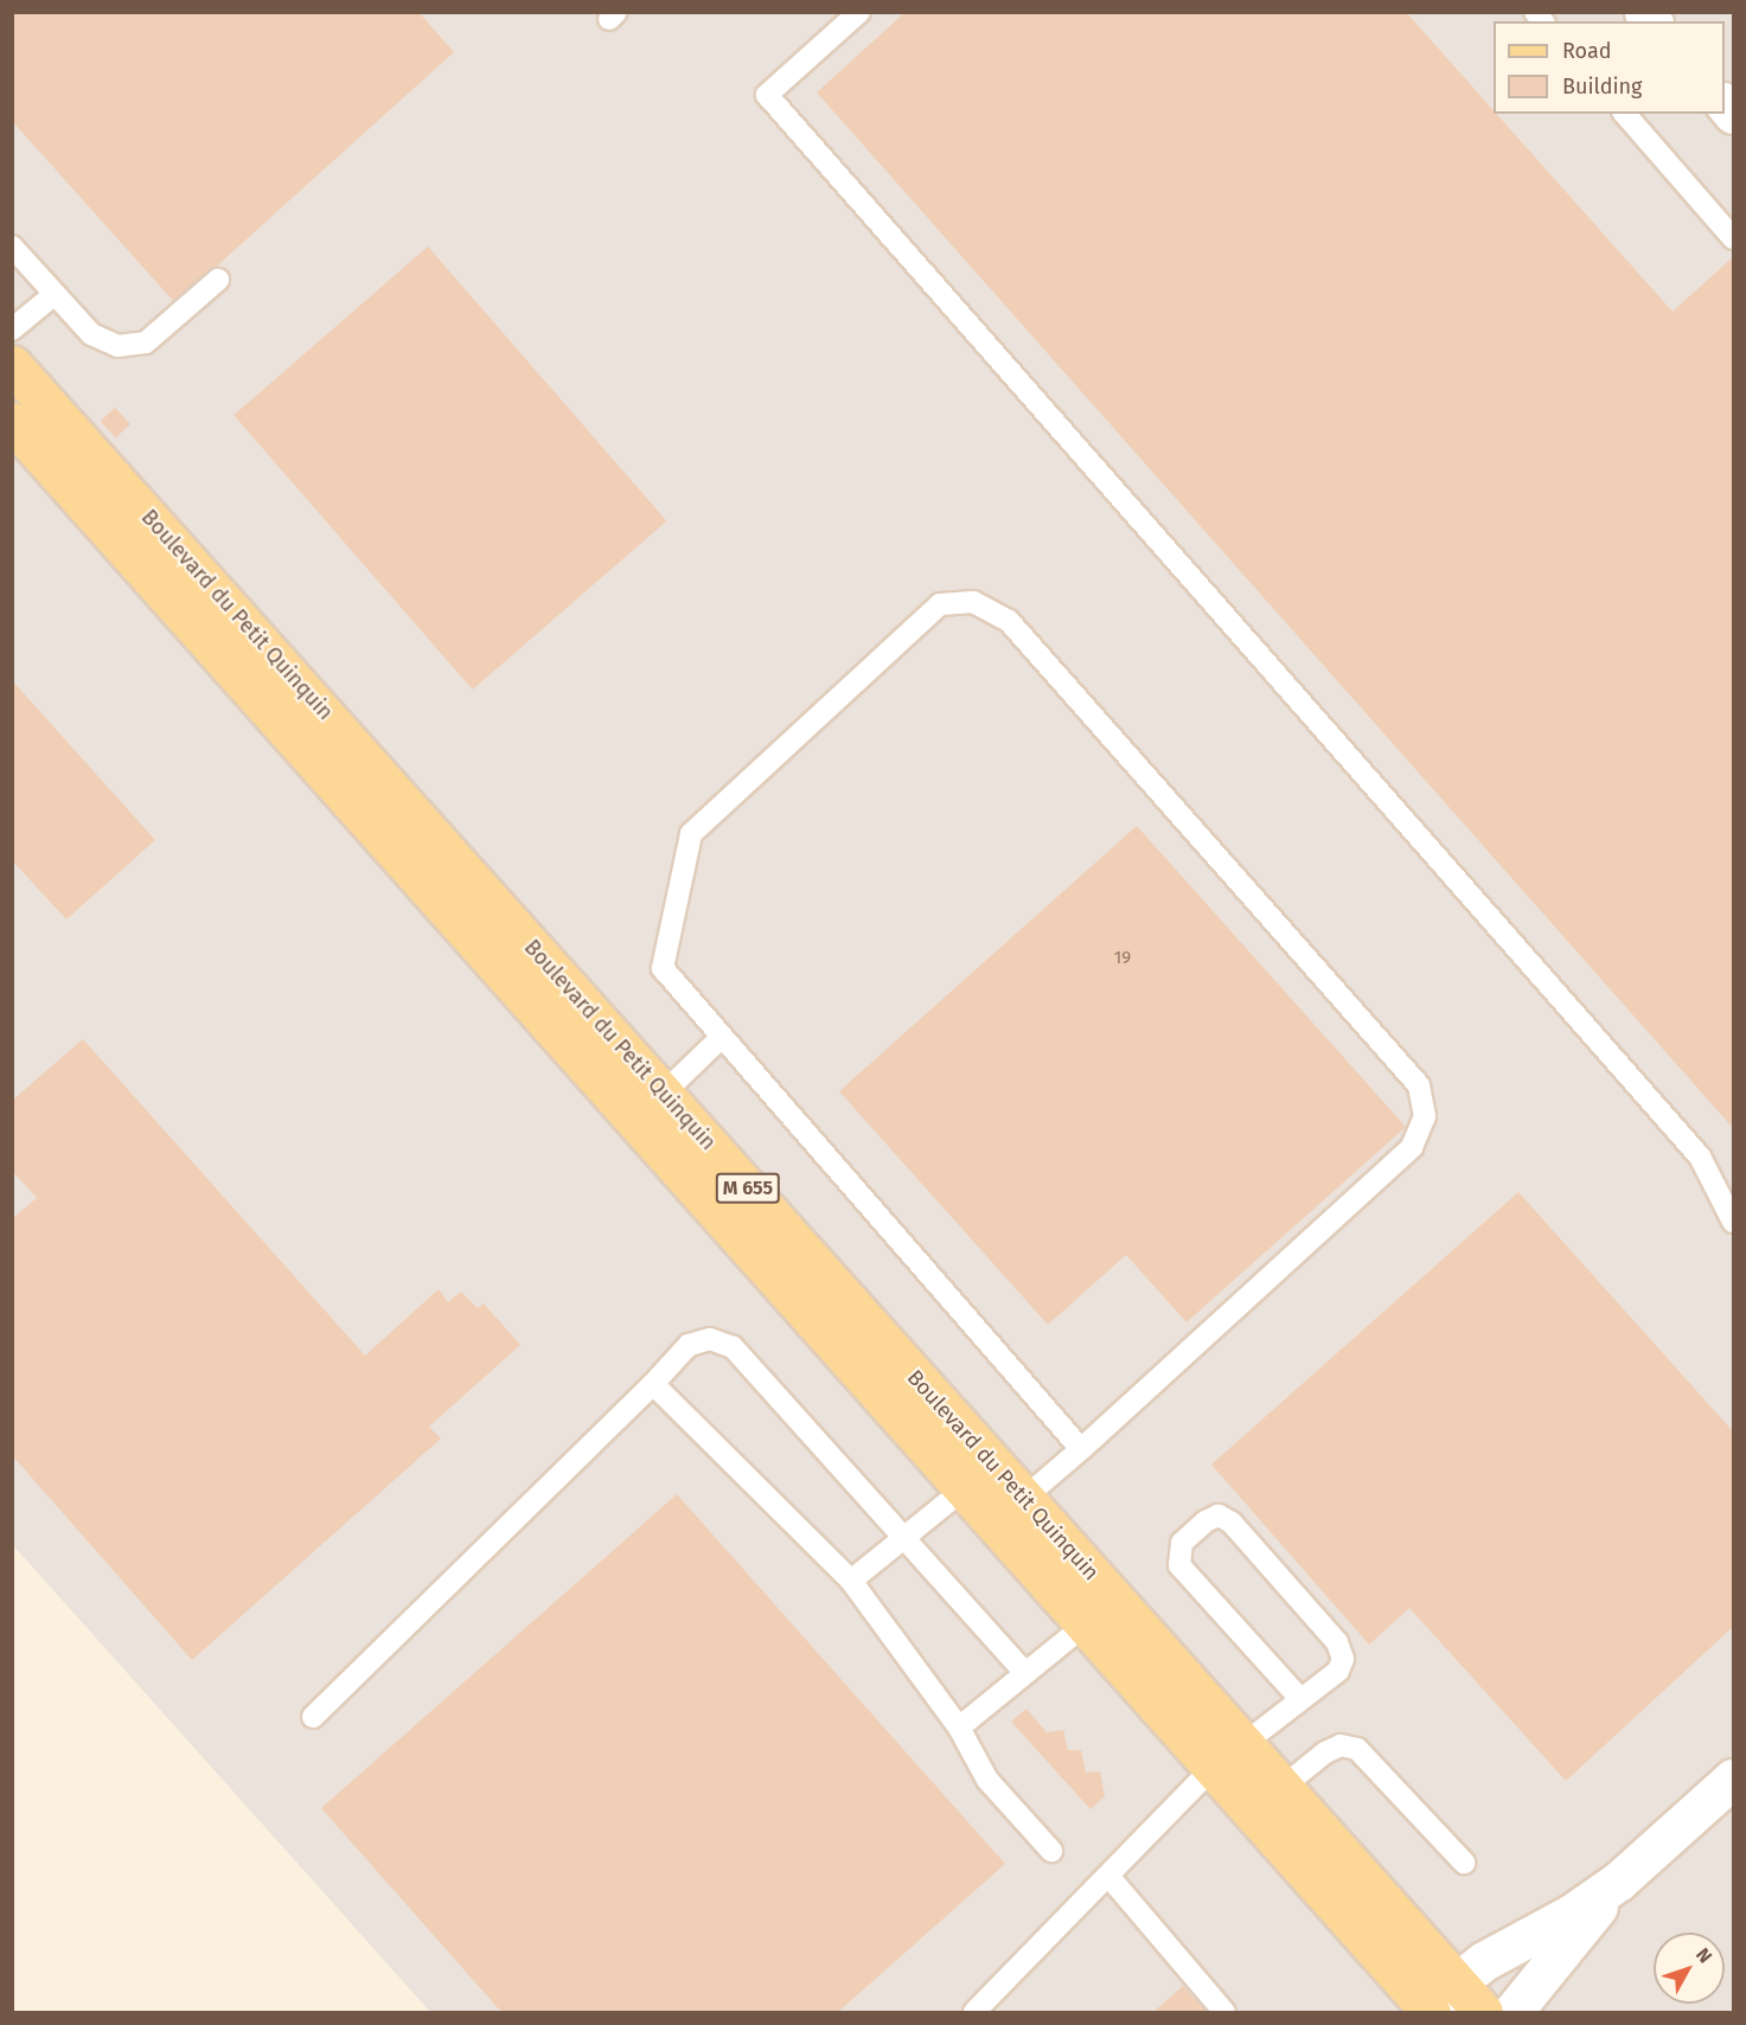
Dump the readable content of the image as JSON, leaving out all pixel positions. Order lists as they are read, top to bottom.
{
  "streets": {
    "main road": ["Boulevard du Petit Quinquin", "M 655"]
  },
  "house_numbers": ["19"],
  "legend": ["Road", "Building"],
  "north": "top right"
}
